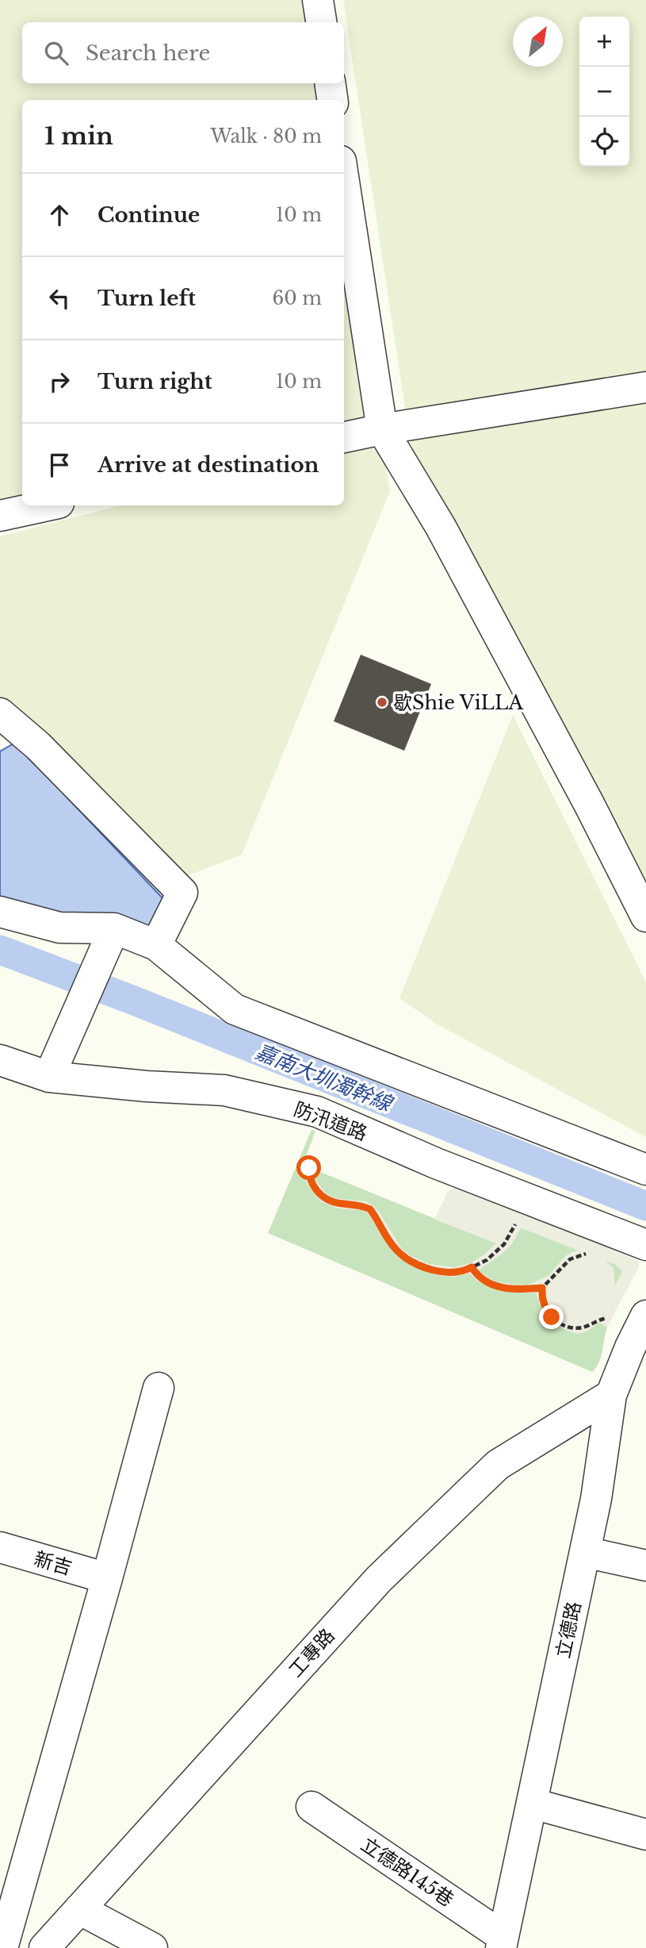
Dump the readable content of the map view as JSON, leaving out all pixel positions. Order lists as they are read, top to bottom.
{
  "streets": {
    "street": [
      "防汛道路",
      "新吉",
      "立德路",
      "工專路",
      "立德路145巷"
    ]
  },
  "crossings": [
    ["立德路", "工專路"],
    ["立德路", "立德路145巷"]
  ],
  "water": ["嘉南大圳濁幹線"],
  "places": ["歇Shie ViLLA"],
  "north": "top right",
  "page": {
    "map_buttons": ["+", "−"],
    "search": "Search here",
    "heading": ["1 min", "Walk · 80 m"],
    "list": [
      ["Continue", "10 m"],
      ["Turn left", "60 m"],
      ["Turn right", "10 m"],
      "Arrive at destination"
    ]
  }
}
